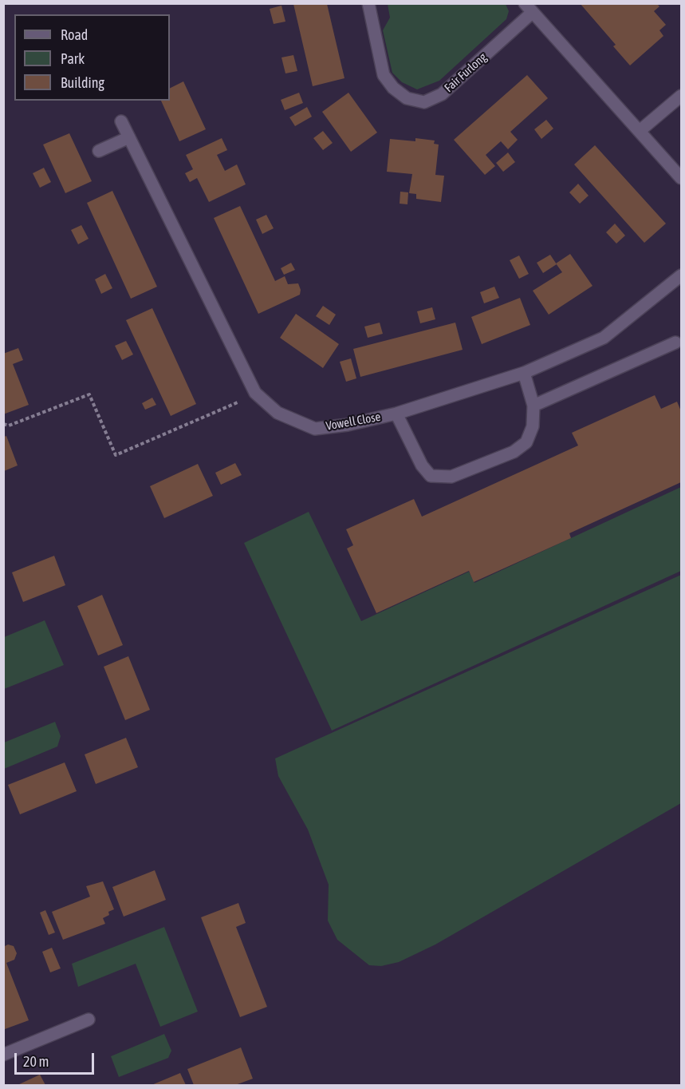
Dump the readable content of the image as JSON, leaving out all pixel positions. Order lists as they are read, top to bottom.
{
  "streets": {
    "street": ["Fair Furlong", "Vowell Close"]
  },
  "legend": ["Road", "Park", "Building"],
  "scale_bar": "20 m"
}
